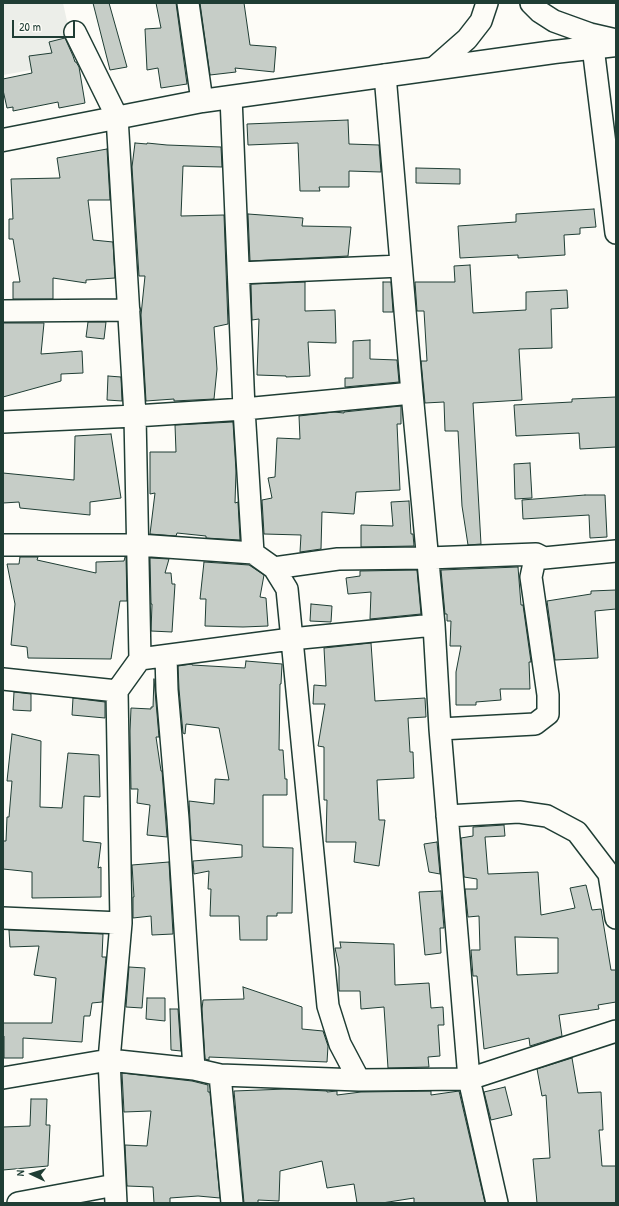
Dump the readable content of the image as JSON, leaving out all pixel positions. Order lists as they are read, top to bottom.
{
  "scale_bar": "20 m",
  "north": "left"
}
